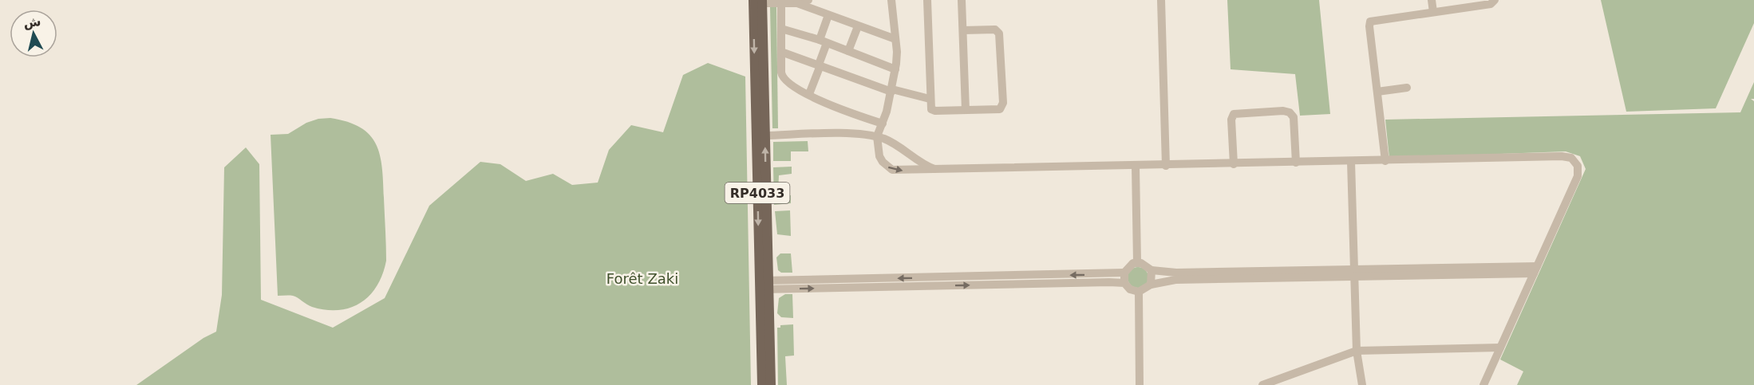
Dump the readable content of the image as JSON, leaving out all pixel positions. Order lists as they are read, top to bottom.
{
  "streets": {
    "main road": ["RP4033"]
  },
  "parks": ["Forêt Zaki"],
  "north": "top"
}
